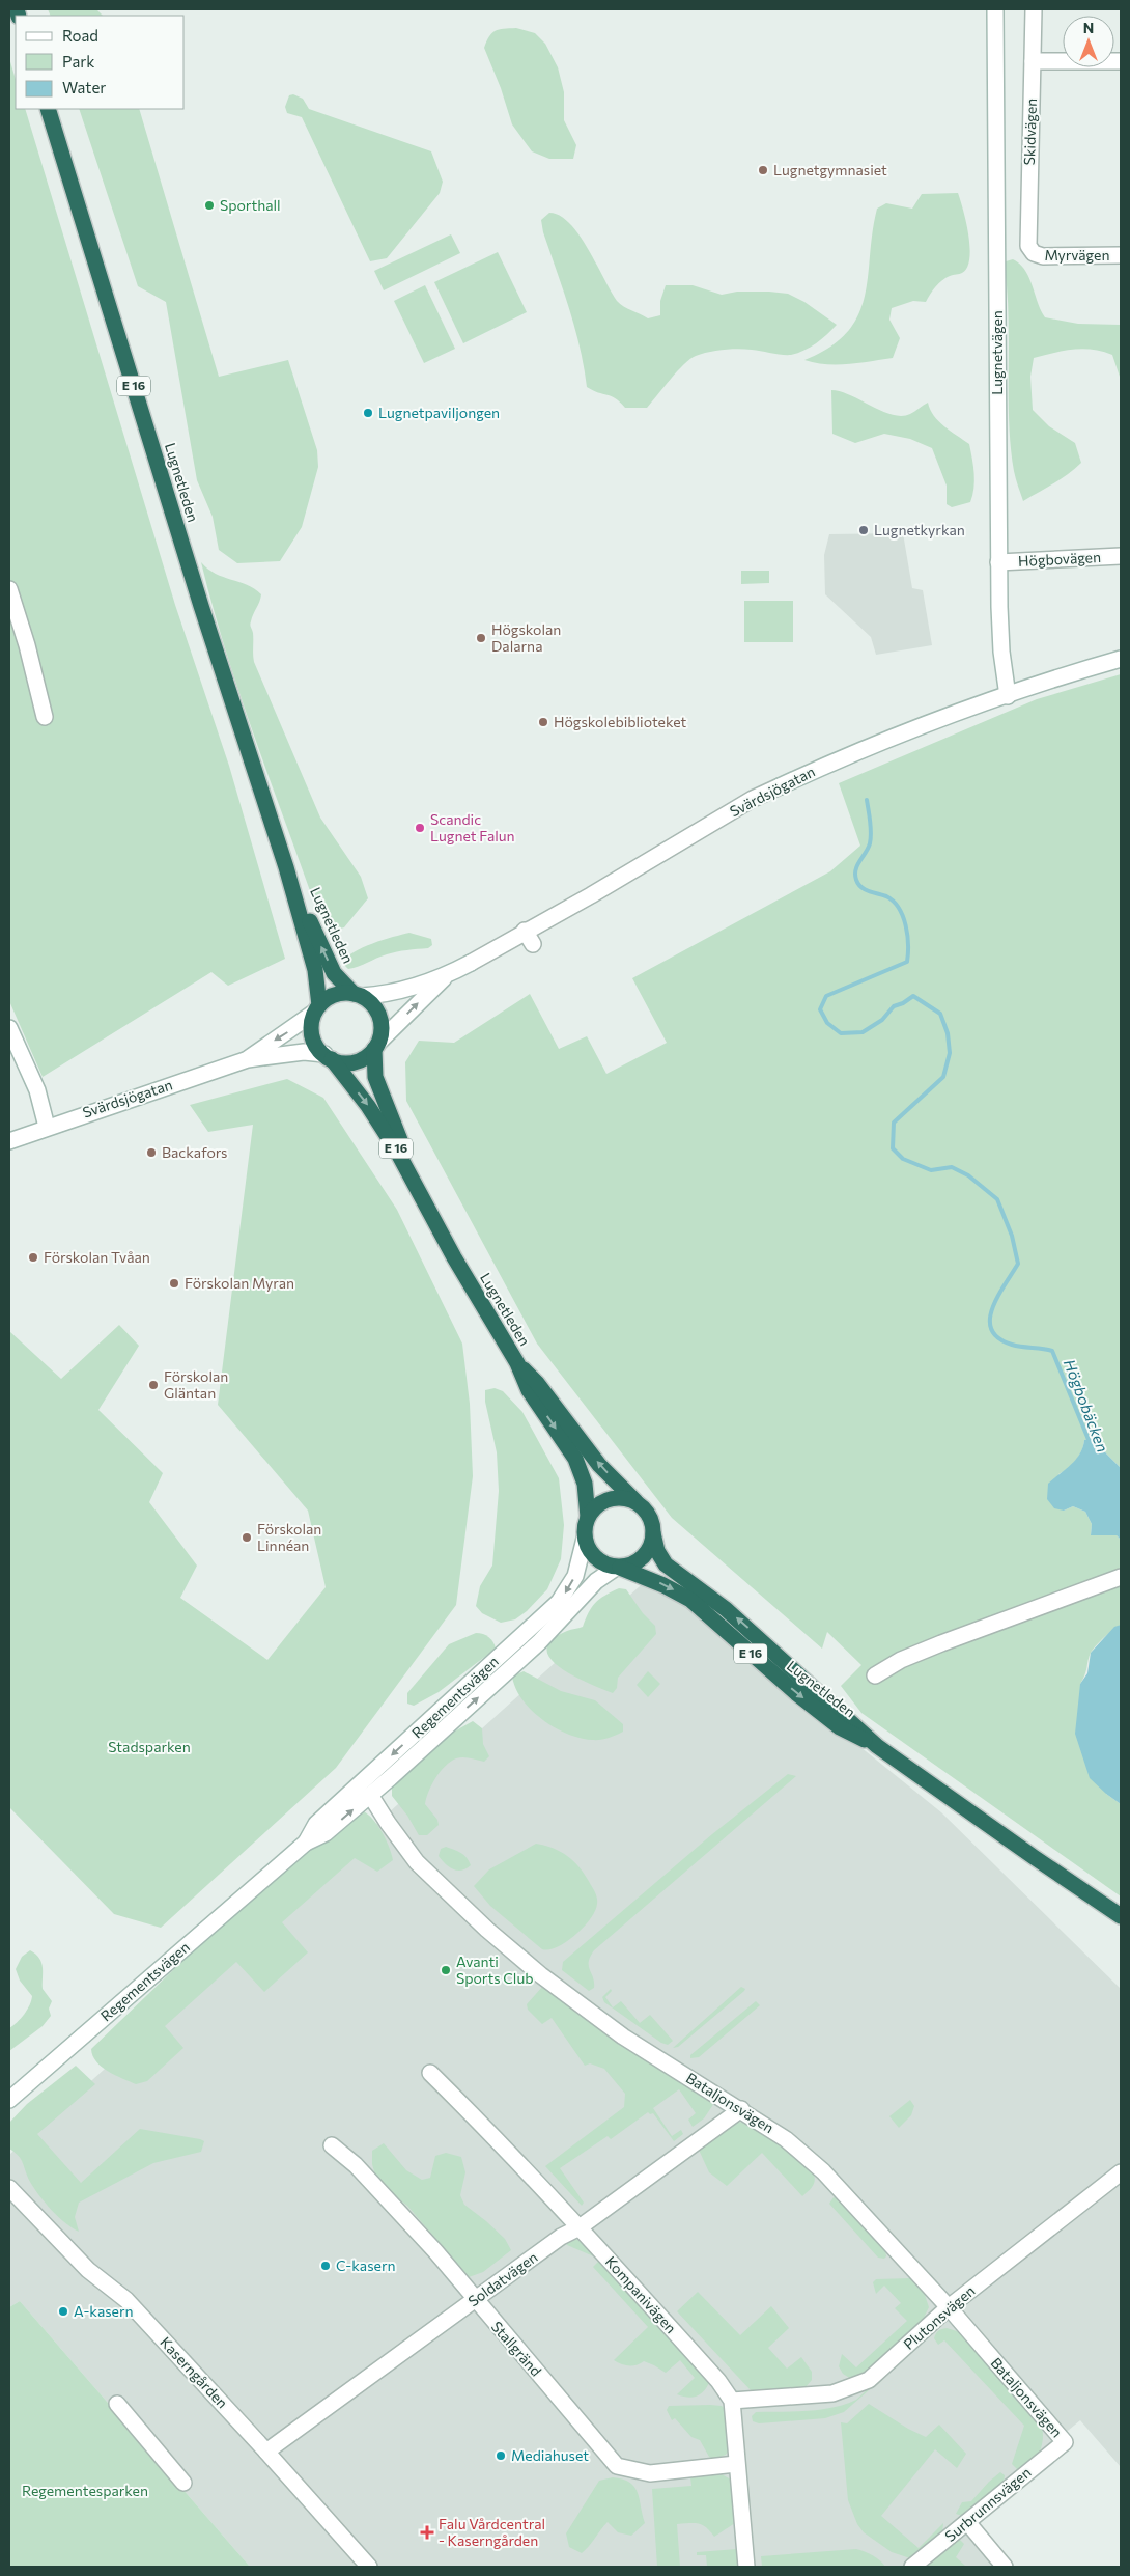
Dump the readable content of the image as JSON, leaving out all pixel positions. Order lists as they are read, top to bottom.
{
  "streets": {
    "highway": ["E 16", "Lugnetleden"],
    "street": [
      "Skidvägen",
      "Myrvägen",
      "Lugnetvägen",
      "Högbovägen",
      "Svärdsjögatan",
      "Regementsvägen",
      "Bataljonsvägen",
      "Soldatvägen",
      "Kompanivägen",
      "Plutonsvägen",
      "Stallgränd",
      "Kaserngården",
      "Surbrunnsvägen"
    ]
  },
  "crossings": [
    ["Skidvägen", "Myrvägen"],
    ["Lugnetvägen", "Högbovägen"],
    ["Lugnetvägen", "Svärdsjögatan"],
    ["E 16", "Lugnetleden"],
    ["E 16", "Svärdsjögatan"],
    ["E 16", "Regementsvägen"],
    ["Lugnetleden", "Svärdsjögatan"],
    ["Lugnetleden", "Regementsvägen"],
    ["Regementsvägen", "Bataljonsvägen"],
    ["Bataljonsvägen", "Soldatvägen"],
    ["Bataljonsvägen", "Plutonsvägen"],
    ["Bataljonsvägen", "Surbrunnsvägen"],
    ["Soldatvägen", "Kompanivägen"],
    ["Soldatvägen", "Stallgränd"],
    ["Soldatvägen", "Kaserngården"],
    ["Kompanivägen", "Plutonsvägen"]
  ],
  "water": ["Högbobäcken"],
  "parks": ["Stadsparken", "Regementesparken"],
  "places": {
    "other": [
      "Lugnetgymnasiet",
      "Sporthall",
      "Lugnetpaviljongen",
      "Lugnetkyrkan",
      "Högskolan Dalarna",
      "Högskolebiblioteket",
      "Scandic Lugnet Falun",
      "Backafors",
      "Förskolan Tvåan",
      "Förskolan Myran",
      "Förskolan Gläntan",
      "Förskolan Linnéan",
      "Avanti Sports Club",
      "C-kasern",
      "A-kasern",
      "Mediahuset"
    ],
    "health": ["Falu Vårdcentral - Kaserngården"]
  },
  "legend": ["Road", "Park", "Water"],
  "north": "top"
}
